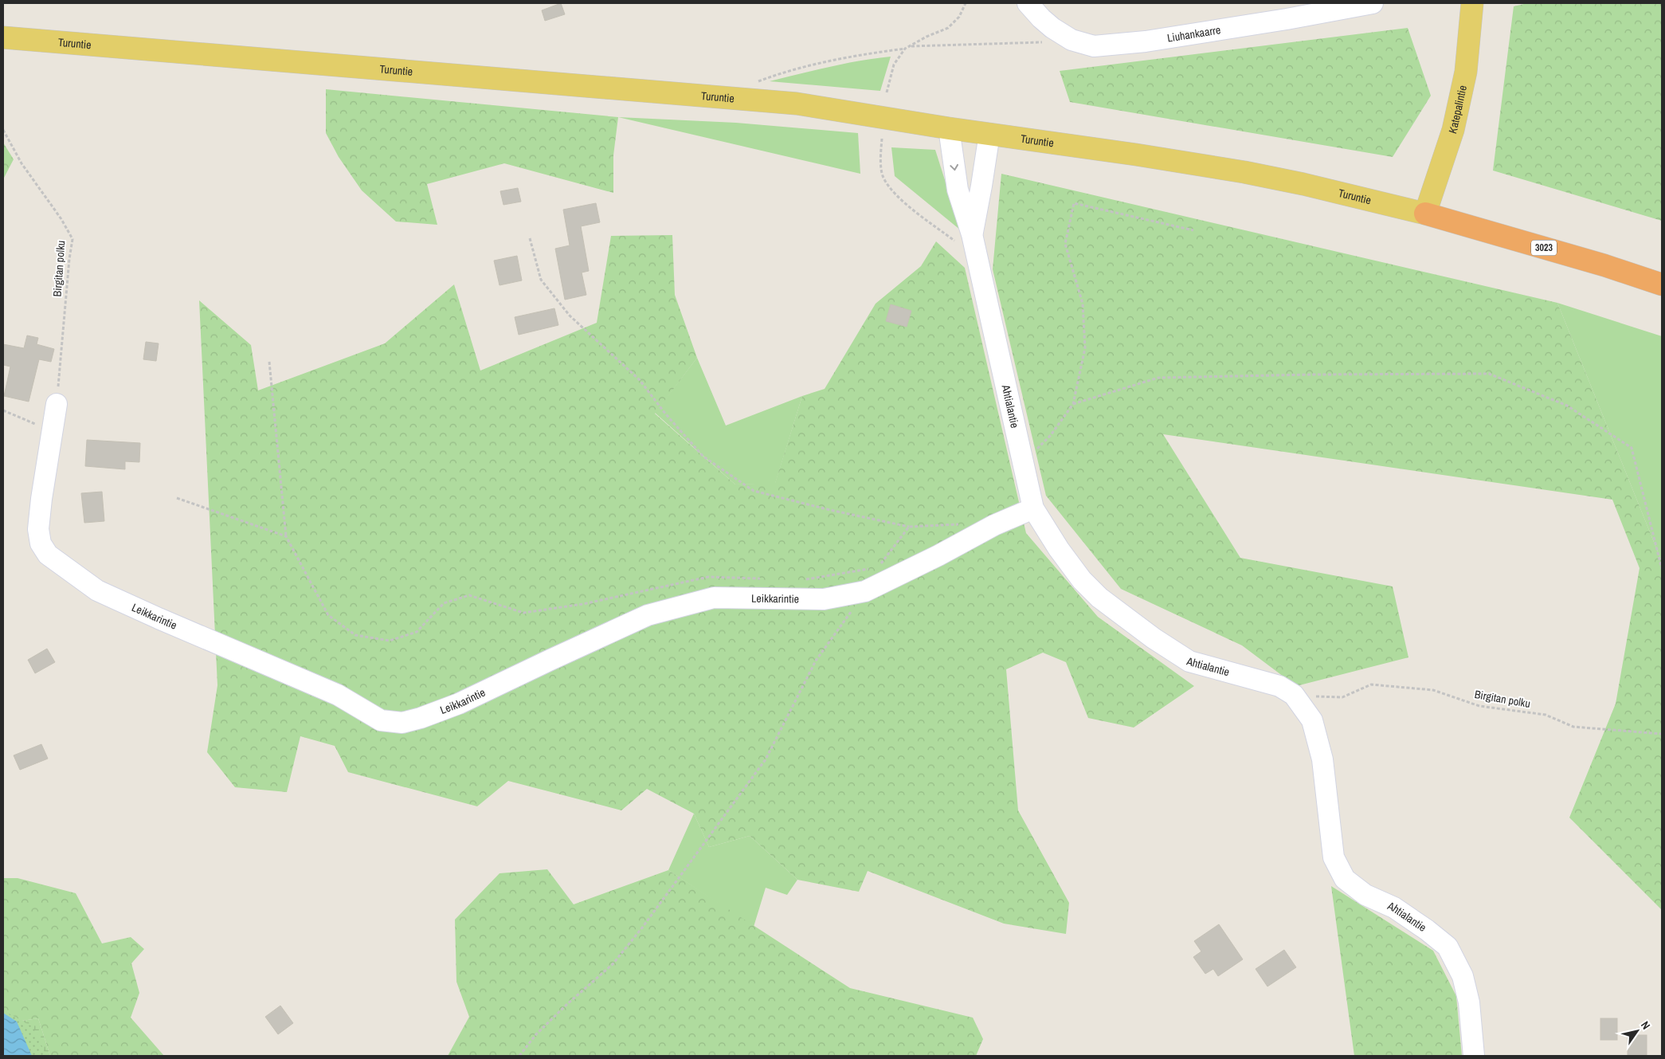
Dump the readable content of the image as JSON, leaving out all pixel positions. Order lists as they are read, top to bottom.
{
  "streets": {
    "highway": ["3023"],
    "main road": ["Turuntie", "Katepalintie"],
    "street": ["Liuhankaarre", "Ahtialantie", "Leikkarintie"],
    "path": ["Birgitan polku"]
  },
  "crossings": [
    ["Turuntie", "Katepalintie"],
    ["Turuntie", "3023"],
    ["Turuntie", "Ahtialantie"],
    ["Katepalintie", "3023"],
    ["Birgitan polku", "Ahtialantie"],
    ["Birgitan polku", "Leikkarintie"],
    ["Ahtialantie", "Leikkarintie"]
  ],
  "north": "top right"
}
